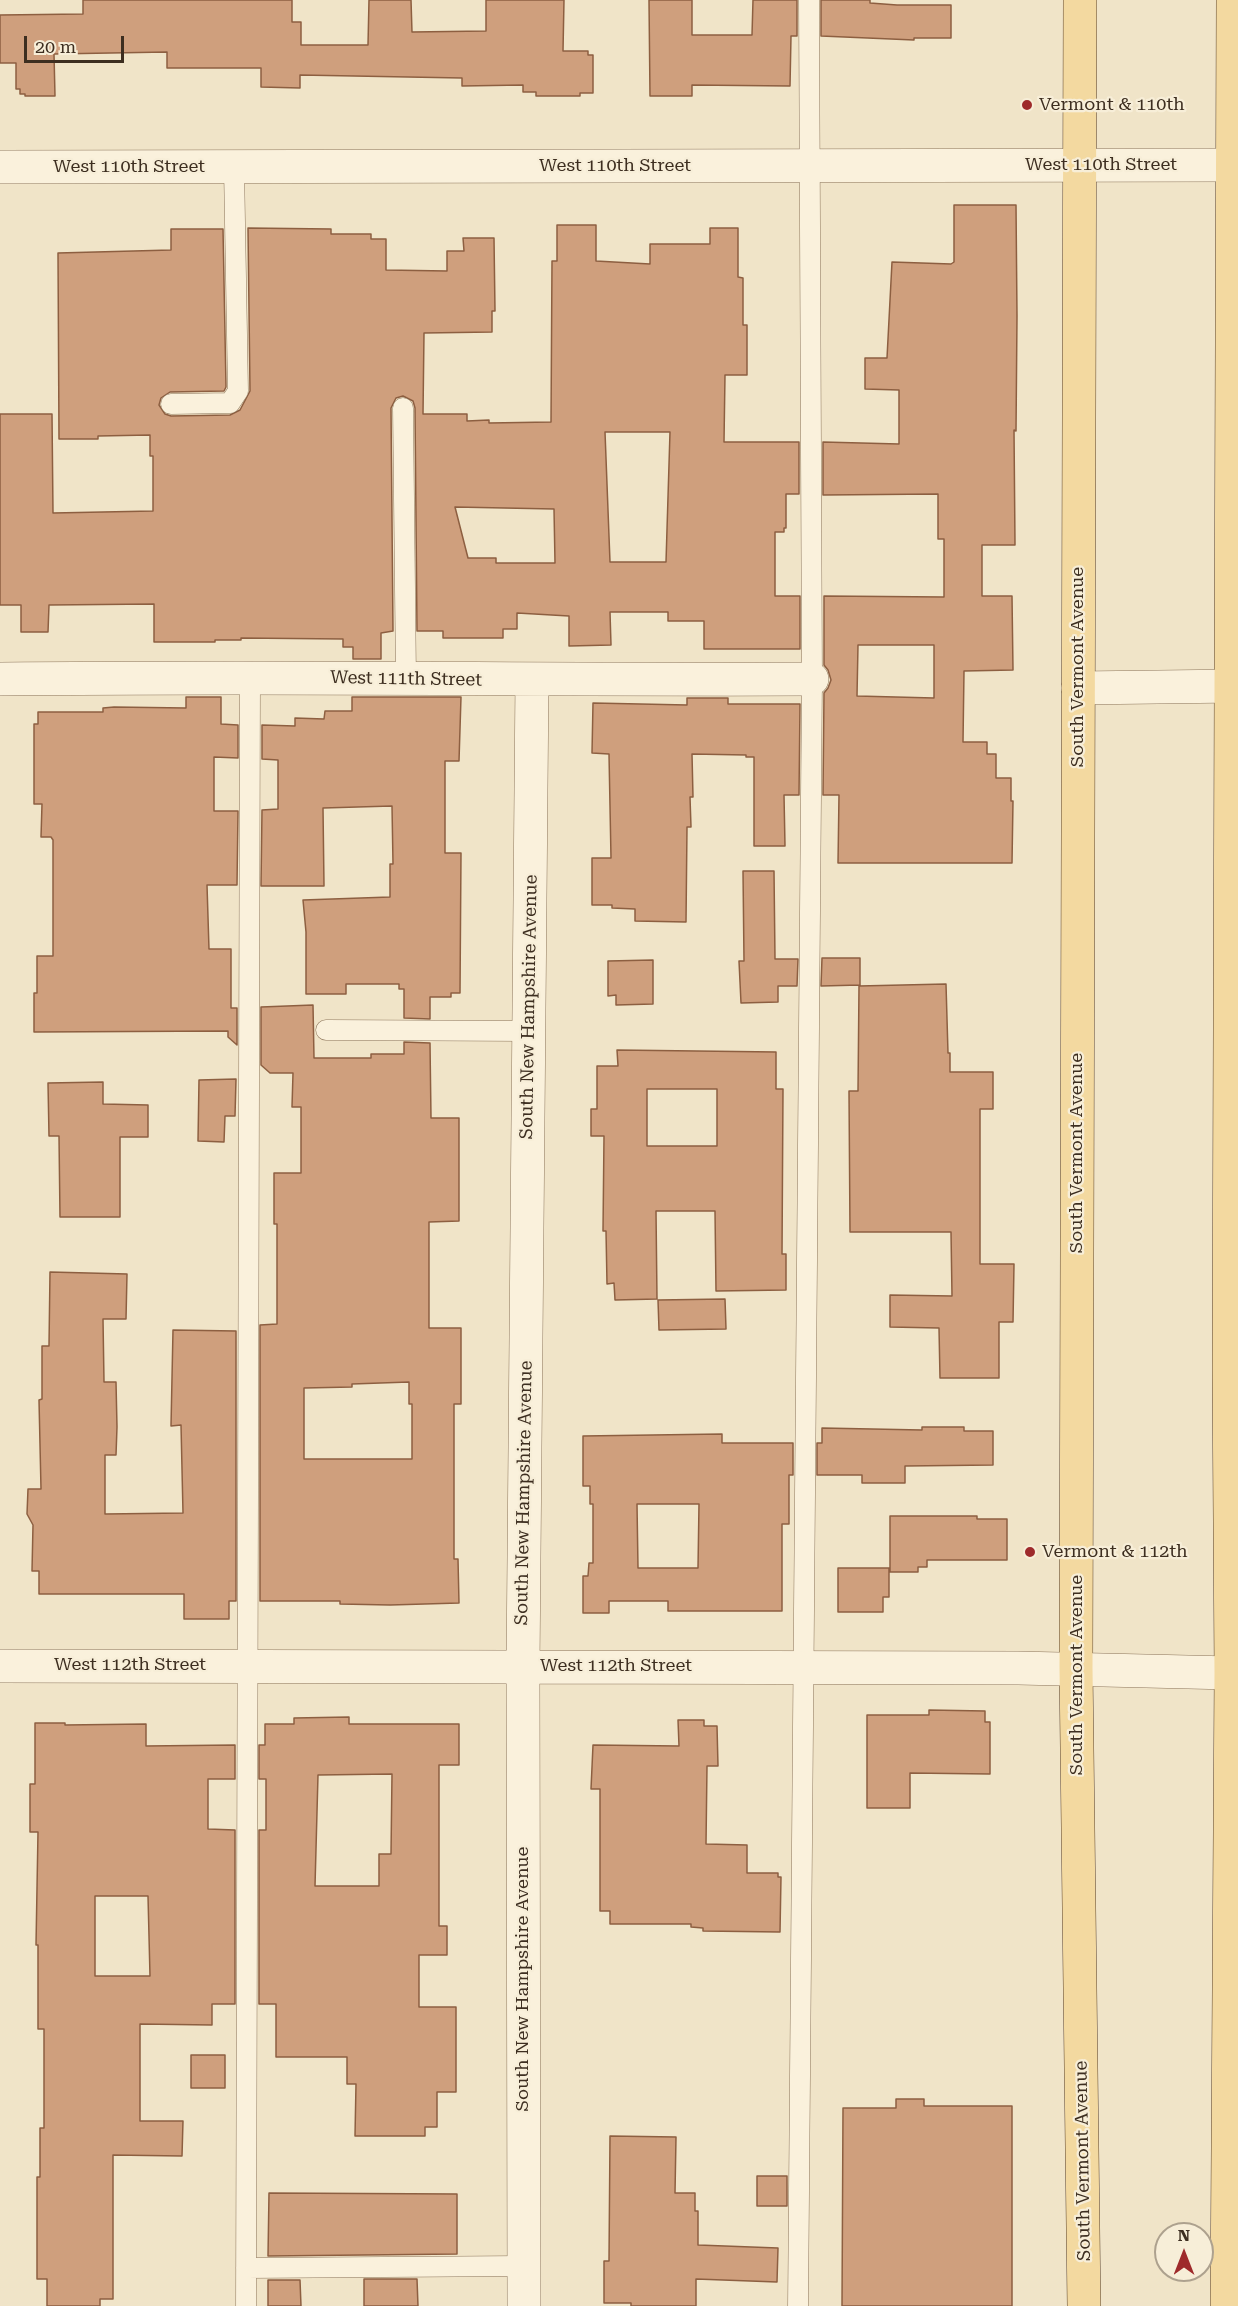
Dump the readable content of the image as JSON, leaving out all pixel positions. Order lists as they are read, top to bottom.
{
  "streets": {
    "main road": ["South Vermont Avenue"],
    "street": [
      "West 110th Street",
      "West 111th Street",
      "South New Hampshire Avenue",
      "West 112th Street"
    ]
  },
  "crossings": [
    ["West 110th Street", "South Vermont Avenue"],
    ["South Vermont Avenue", "West 112th Street"],
    ["West 111th Street", "South New Hampshire Avenue"],
    ["South New Hampshire Avenue", "West 112th Street"]
  ],
  "places": ["Vermont & 110th", "Vermont & 112th"],
  "scale_bar": "20 m",
  "north": "top"
}
